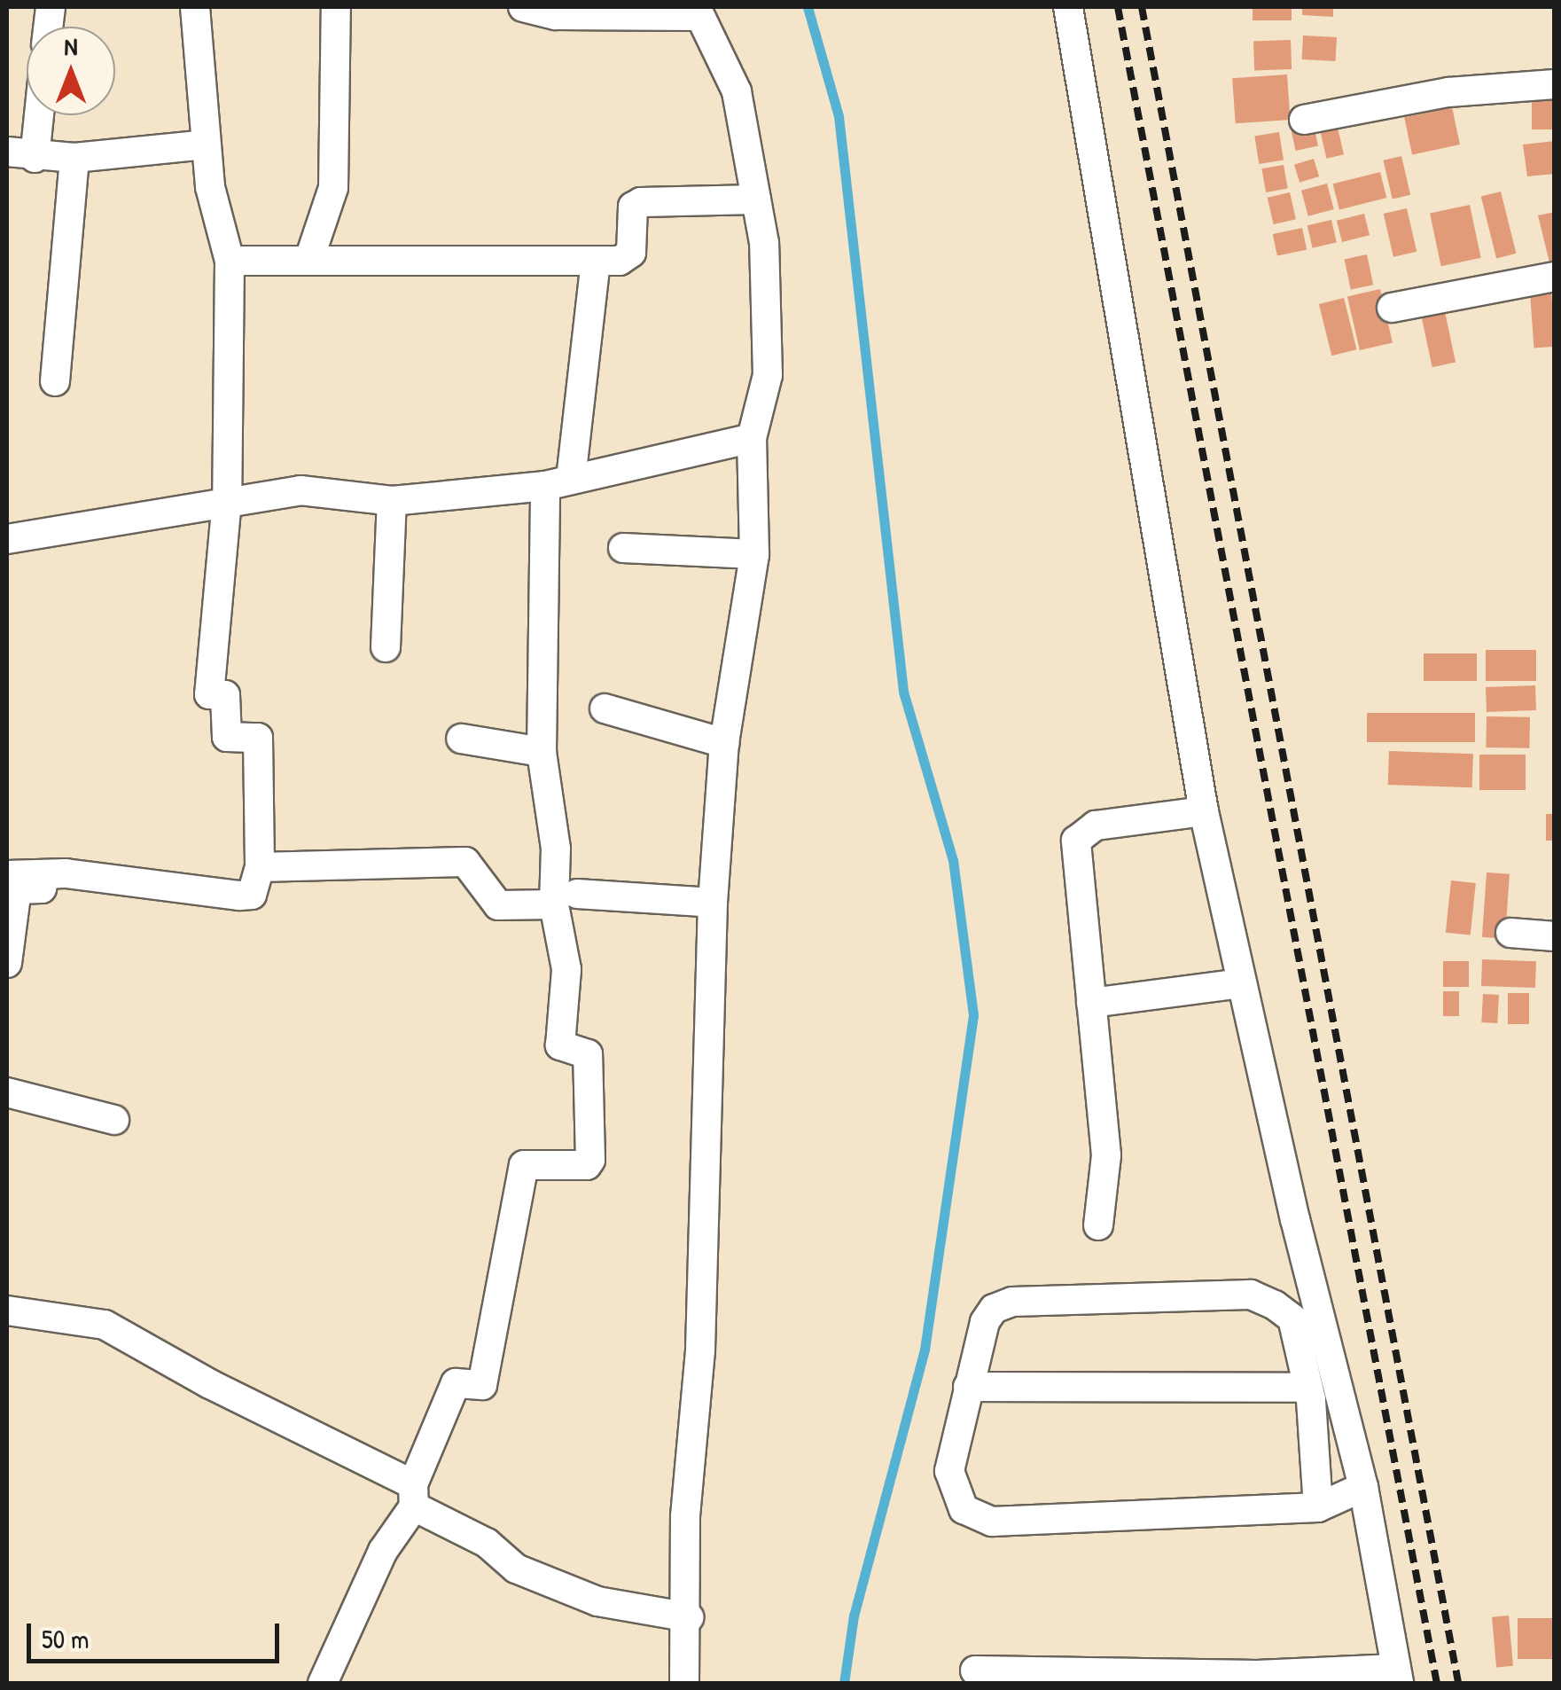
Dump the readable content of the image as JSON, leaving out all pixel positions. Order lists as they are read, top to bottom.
{
  "scale_bar": "50 m",
  "north": "top"
}
